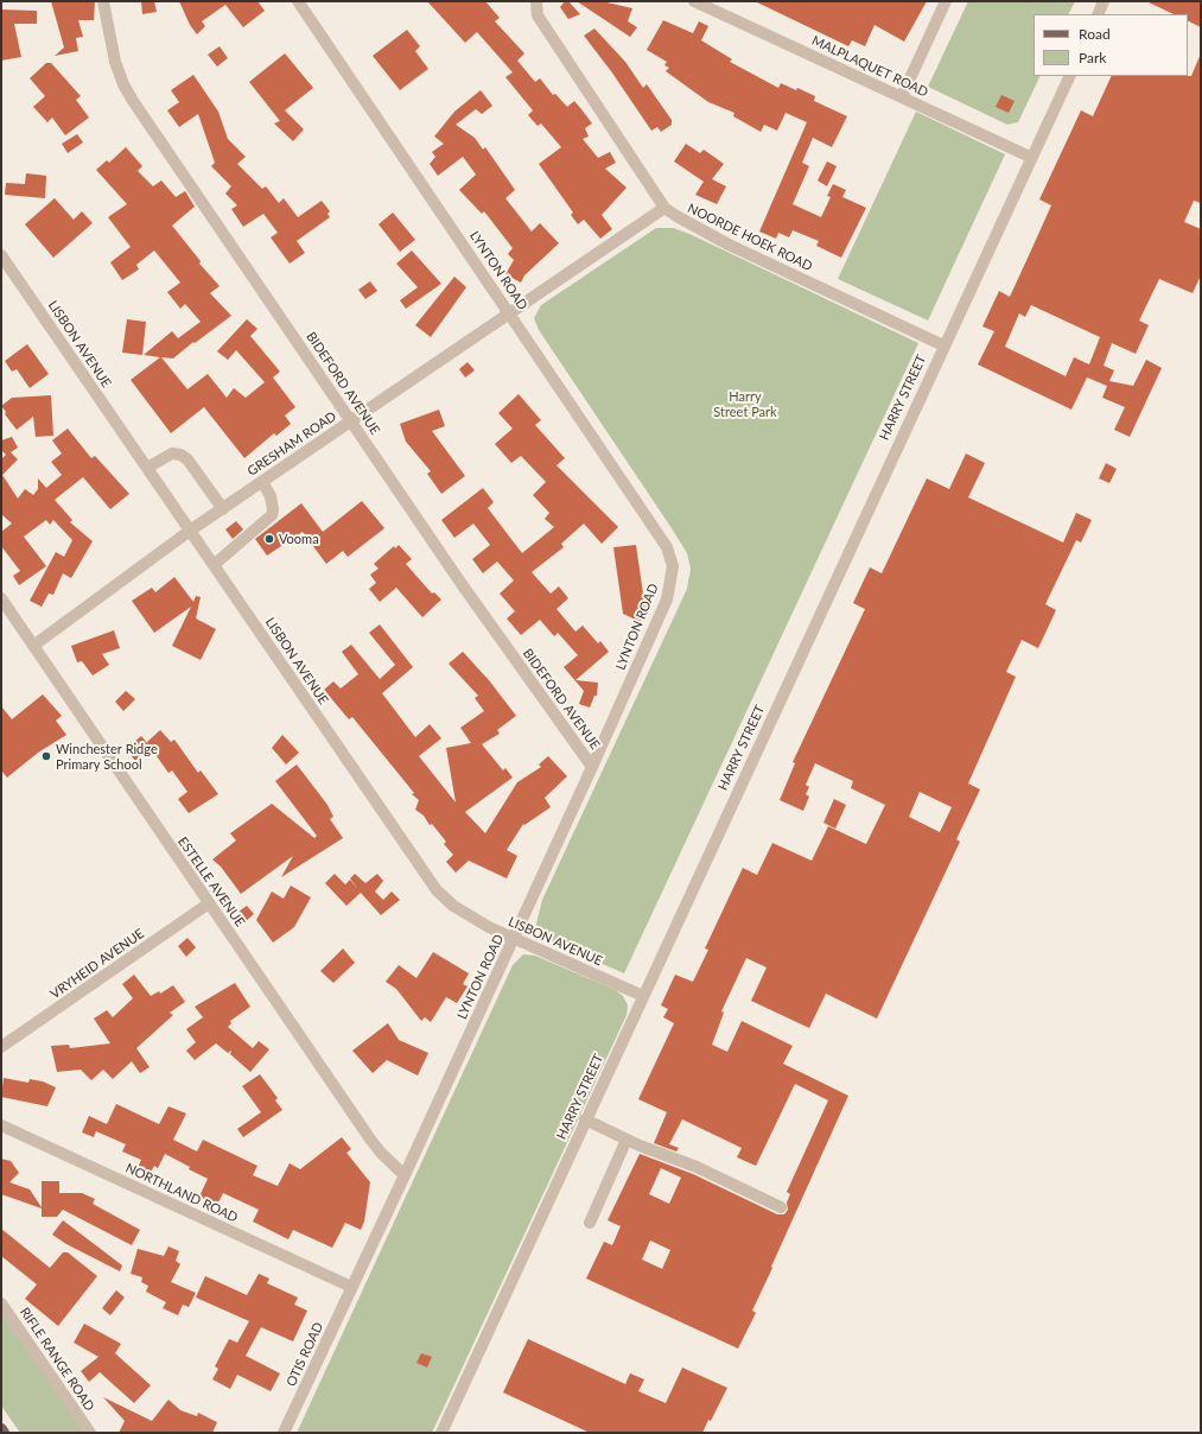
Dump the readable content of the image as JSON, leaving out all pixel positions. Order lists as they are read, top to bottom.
{
  "streets": {
    "street": [
      "MALPLAQUET ROAD",
      "NOORDE HOEK ROAD",
      "LYNTON ROAD",
      "LISBON AVENUE",
      "BIDEFORD AVENUE",
      "HARRY STREET",
      "GRESHAM ROAD",
      "ESTELLE AVENUE",
      "VRYHEID AVENUE",
      "NORTHLAND ROAD",
      "OTIS ROAD",
      "RIFLE RANGE ROAD"
    ]
  },
  "crossings": [
    ["MALPLAQUET ROAD", "HARRY STREET"],
    ["NOORDE HOEK ROAD", "HARRY STREET"],
    ["NOORDE HOEK ROAD", "GRESHAM ROAD"],
    ["LYNTON ROAD", "LISBON AVENUE"],
    ["LYNTON ROAD", "BIDEFORD AVENUE"],
    ["LYNTON ROAD", "GRESHAM ROAD"],
    ["LYNTON ROAD", "ESTELLE AVENUE"],
    ["LYNTON ROAD", "NORTHLAND ROAD"],
    ["LYNTON ROAD", "OTIS ROAD"],
    ["LISBON AVENUE", "HARRY STREET"],
    ["LISBON AVENUE", "GRESHAM ROAD"],
    ["BIDEFORD AVENUE", "GRESHAM ROAD"],
    ["GRESHAM ROAD", "ESTELLE AVENUE"],
    ["ESTELLE AVENUE", "VRYHEID AVENUE"],
    ["NORTHLAND ROAD", "OTIS ROAD"]
  ],
  "parks": ["Harry Street Park"],
  "places": ["Vooma", "Winchester Ridge Primary School"],
  "legend": ["Road", "Park"]
}
